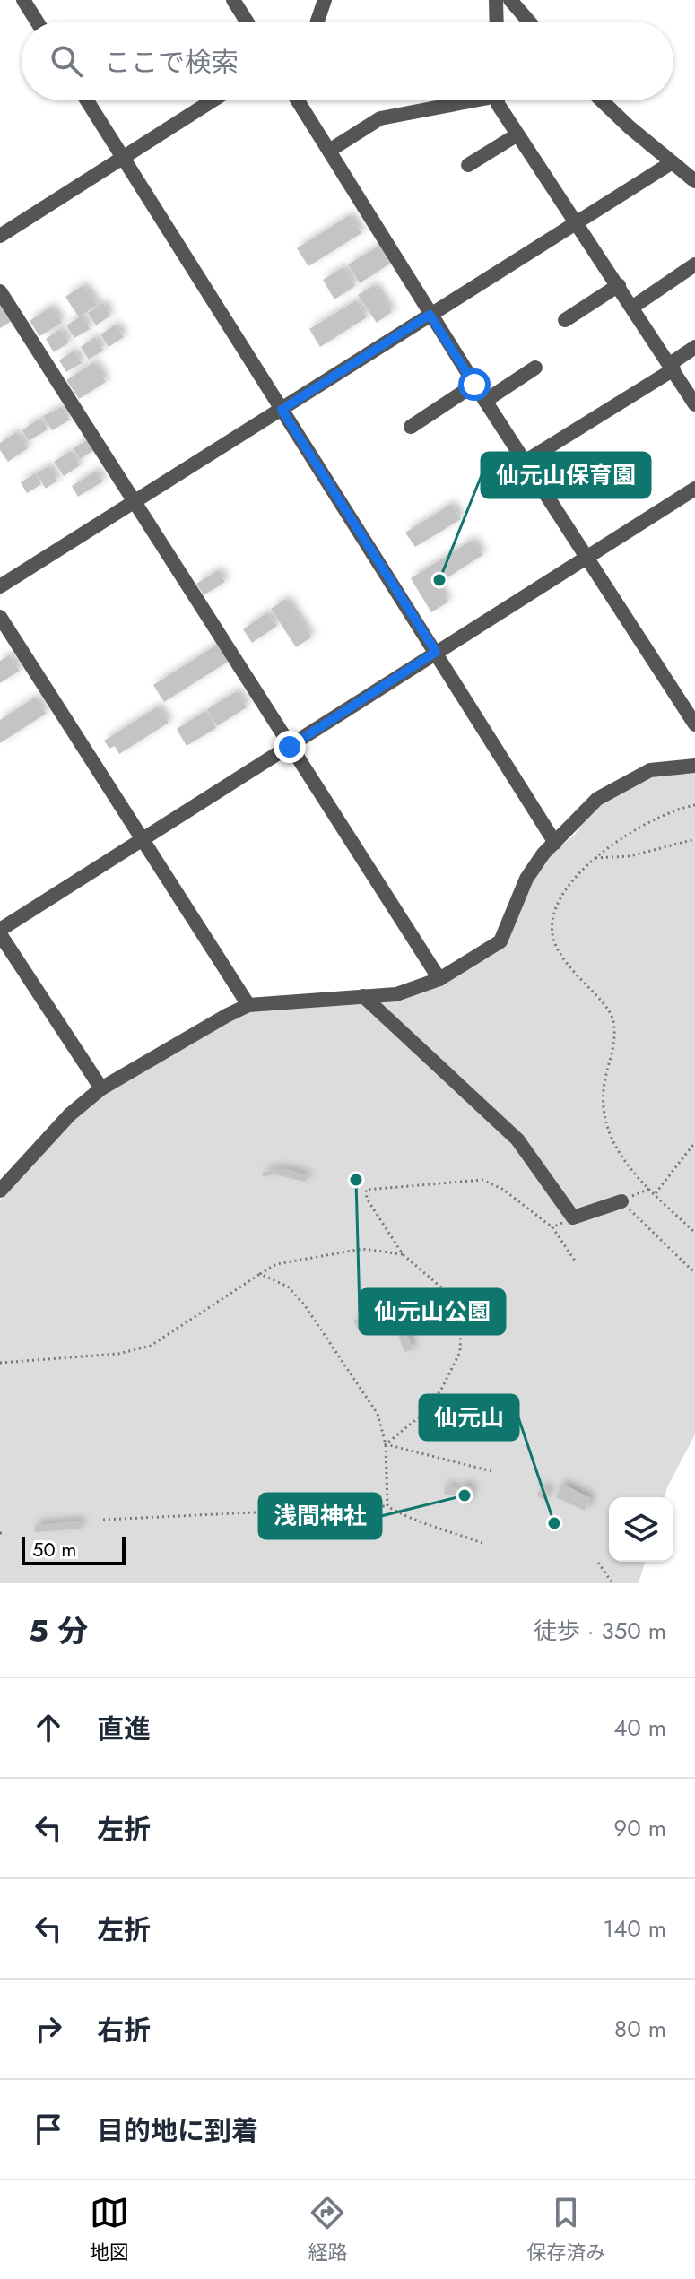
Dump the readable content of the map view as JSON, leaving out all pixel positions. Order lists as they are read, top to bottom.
{
  "places": [
    "仙元山保育園",
    "仙元山公園",
    "浅間神社",
    "仙元山"
  ],
  "scale_bar": "50 m",
  "page": {
    "search": "ここで検索",
    "scale": "50 m",
    "heading": ["5 分", "徒歩 · 350 m"],
    "list": [
      ["直進", "40 m"],
      ["左折", "90 m"],
      ["左折", "140 m"],
      ["右折", "80 m"],
      "目的地に到着"
    ],
    "nav": ["地図", "経路", "保存済み"]
  }
}
